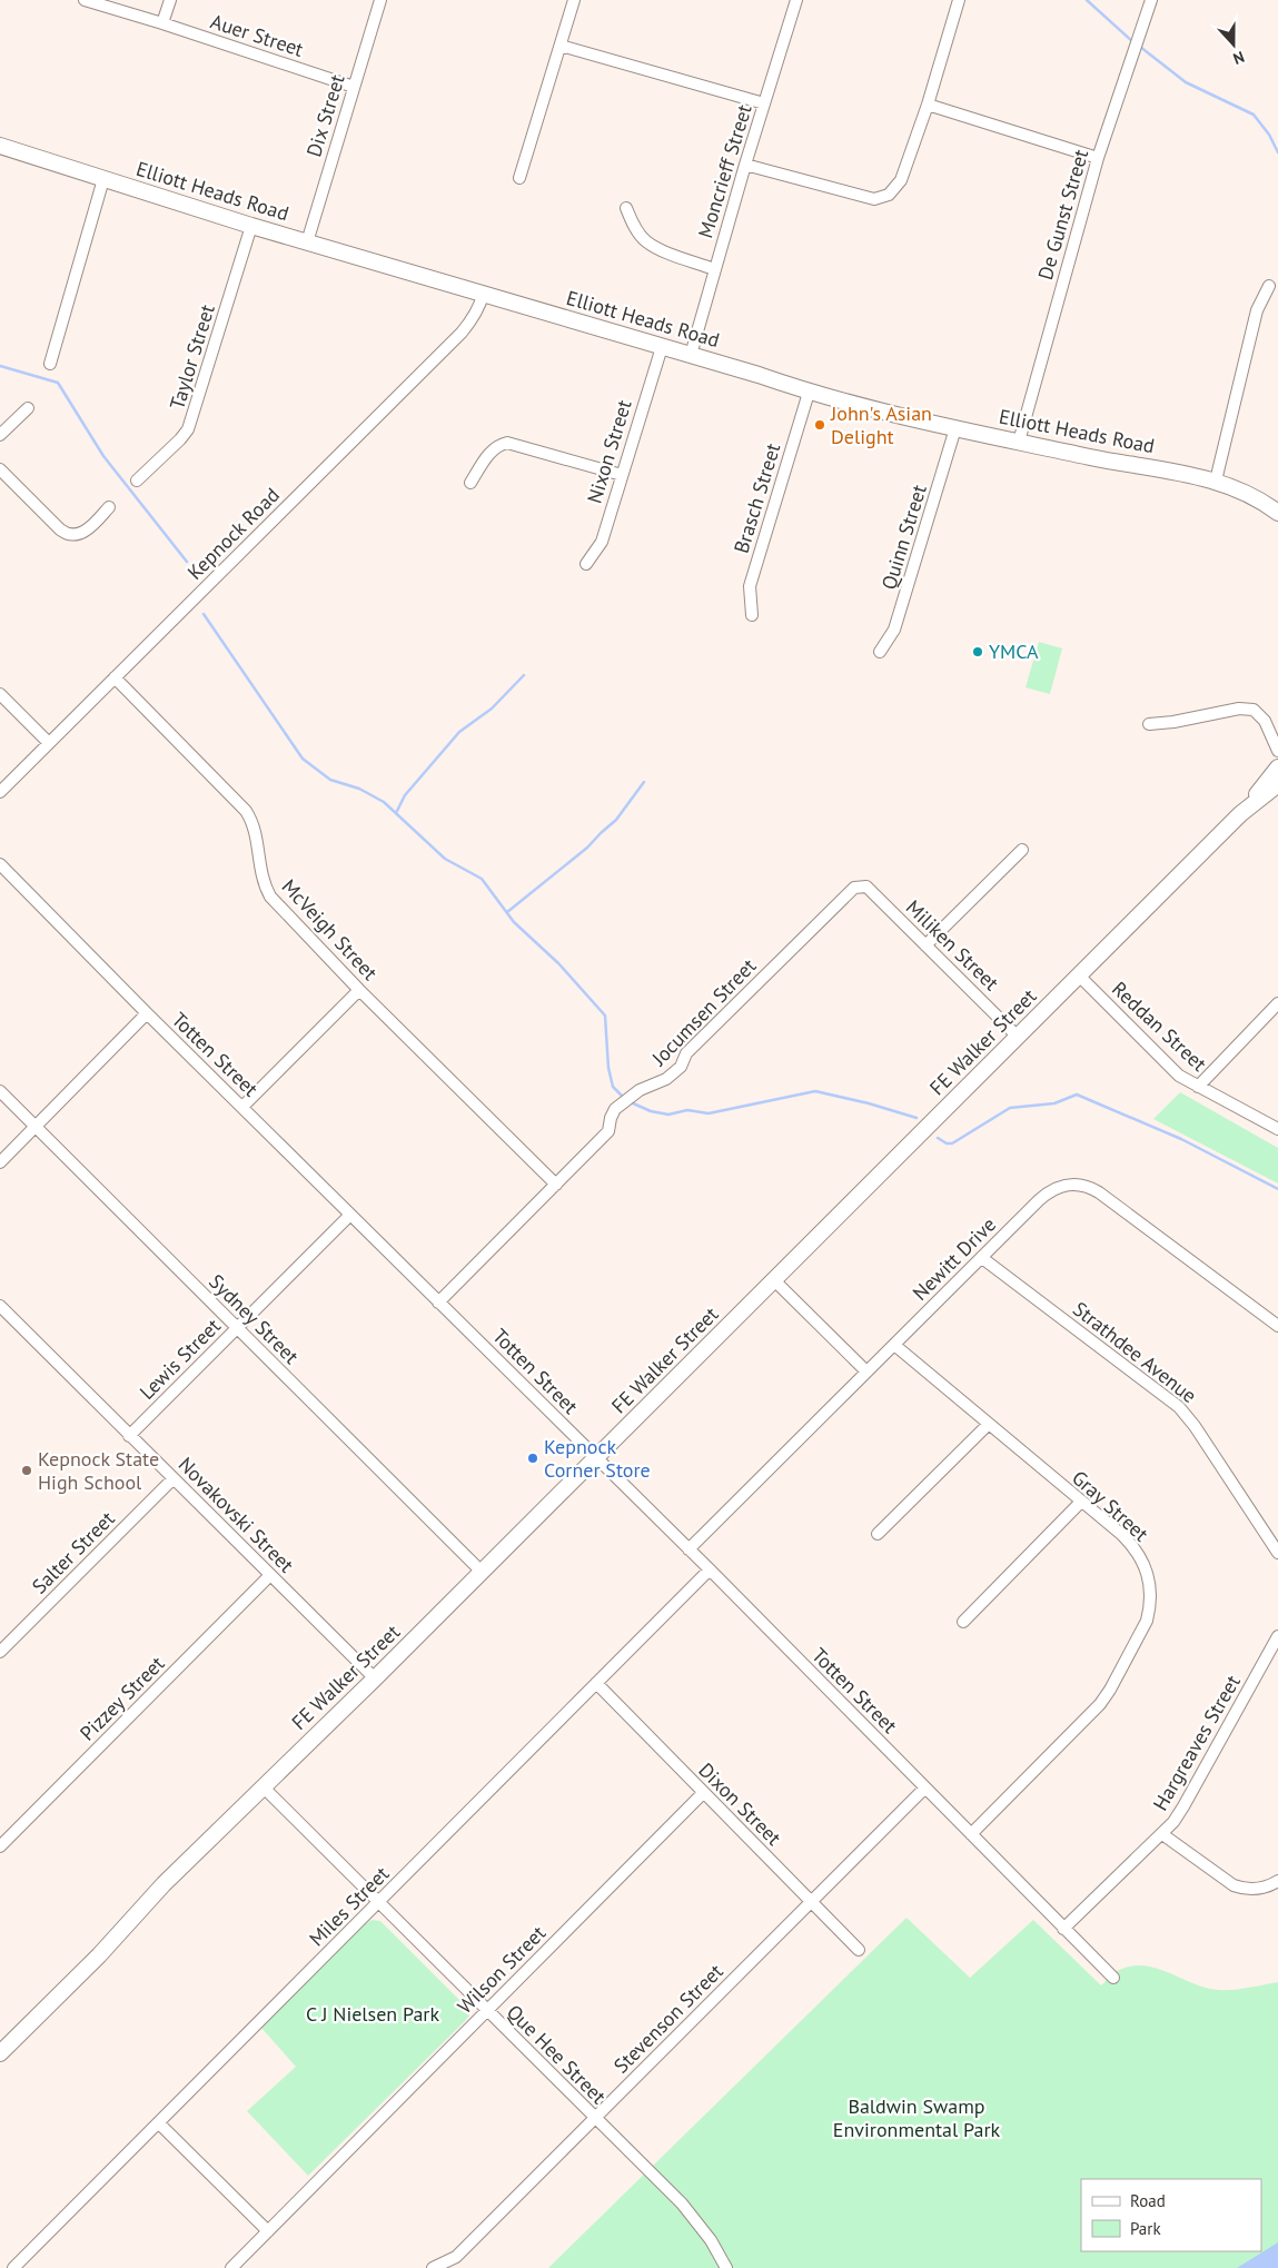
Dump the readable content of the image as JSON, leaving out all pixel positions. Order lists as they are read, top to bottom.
{
  "streets": {
    "main road": ["Elliott Heads Road", "FE Walker Street"],
    "street": [
      "Auer Street",
      "Dix Street",
      "Moncrieff Street",
      "De Gunst Street",
      "Taylor Street",
      "Nixon Street",
      "Brasch Street",
      "Kepnock Road",
      "Quinn Street",
      "McVeigh Street",
      "Miliken Street",
      "Jocumsen Street",
      "Reddan Street",
      "Totten Street",
      "Newitt Drive",
      "Sydney Street",
      "Strathdee Avenue",
      "Lewis Street",
      "Gray Street",
      "Novakovski Street",
      "Salter Street",
      "Pizzey Street",
      "Hargreaves Street",
      "Dixon Street",
      "Miles Street",
      "Wilson Street",
      "Stevenson Street",
      "Que Hee Street"
    ]
  },
  "crossings": [
    ["Auer Street", "Dix Street"],
    ["Dix Street", "Elliott Heads Road"],
    ["Moncrieff Street", "Elliott Heads Road"],
    ["Elliott Heads Road", "De Gunst Street"],
    ["Elliott Heads Road", "Taylor Street"],
    ["Elliott Heads Road", "Nixon Street"],
    ["Elliott Heads Road", "Brasch Street"],
    ["Elliott Heads Road", "Kepnock Road"],
    ["Elliott Heads Road", "Quinn Street"],
    ["Kepnock Road", "McVeigh Street"],
    ["McVeigh Street", "Jocumsen Street"],
    ["Miliken Street", "Jocumsen Street"],
    ["Miliken Street", "FE Walker Street"],
    ["Jocumsen Street", "Totten Street"],
    ["Reddan Street", "FE Walker Street"],
    ["FE Walker Street", "Totten Street"],
    ["FE Walker Street", "Sydney Street"],
    ["FE Walker Street", "Novakovski Street"],
    ["FE Walker Street", "Que Hee Street"],
    ["Totten Street", "Newitt Drive"],
    ["Totten Street", "Lewis Street"],
    ["Totten Street", "Gray Street"],
    ["Totten Street", "Hargreaves Street"],
    ["Totten Street", "Miles Street"],
    ["Totten Street", "Stevenson Street"],
    ["Newitt Drive", "Strathdee Avenue"],
    ["Newitt Drive", "Gray Street"],
    ["Sydney Street", "Lewis Street"],
    ["Lewis Street", "Novakovski Street"],
    ["Novakovski Street", "Salter Street"],
    ["Novakovski Street", "Pizzey Street"],
    ["Dixon Street", "Miles Street"],
    ["Dixon Street", "Wilson Street"],
    ["Dixon Street", "Stevenson Street"],
    ["Miles Street", "Que Hee Street"],
    ["Wilson Street", "Que Hee Street"],
    ["Stevenson Street", "Que Hee Street"]
  ],
  "parks": ["C J Nielsen Park", "Baldwin Swamp Environmental Park"],
  "places": [
    "John's Asian Delight",
    "YMCA",
    "Kepnock Corner Store",
    "Kepnock State High School"
  ],
  "legend": ["Road", "Park"],
  "north": "bottom"
}
